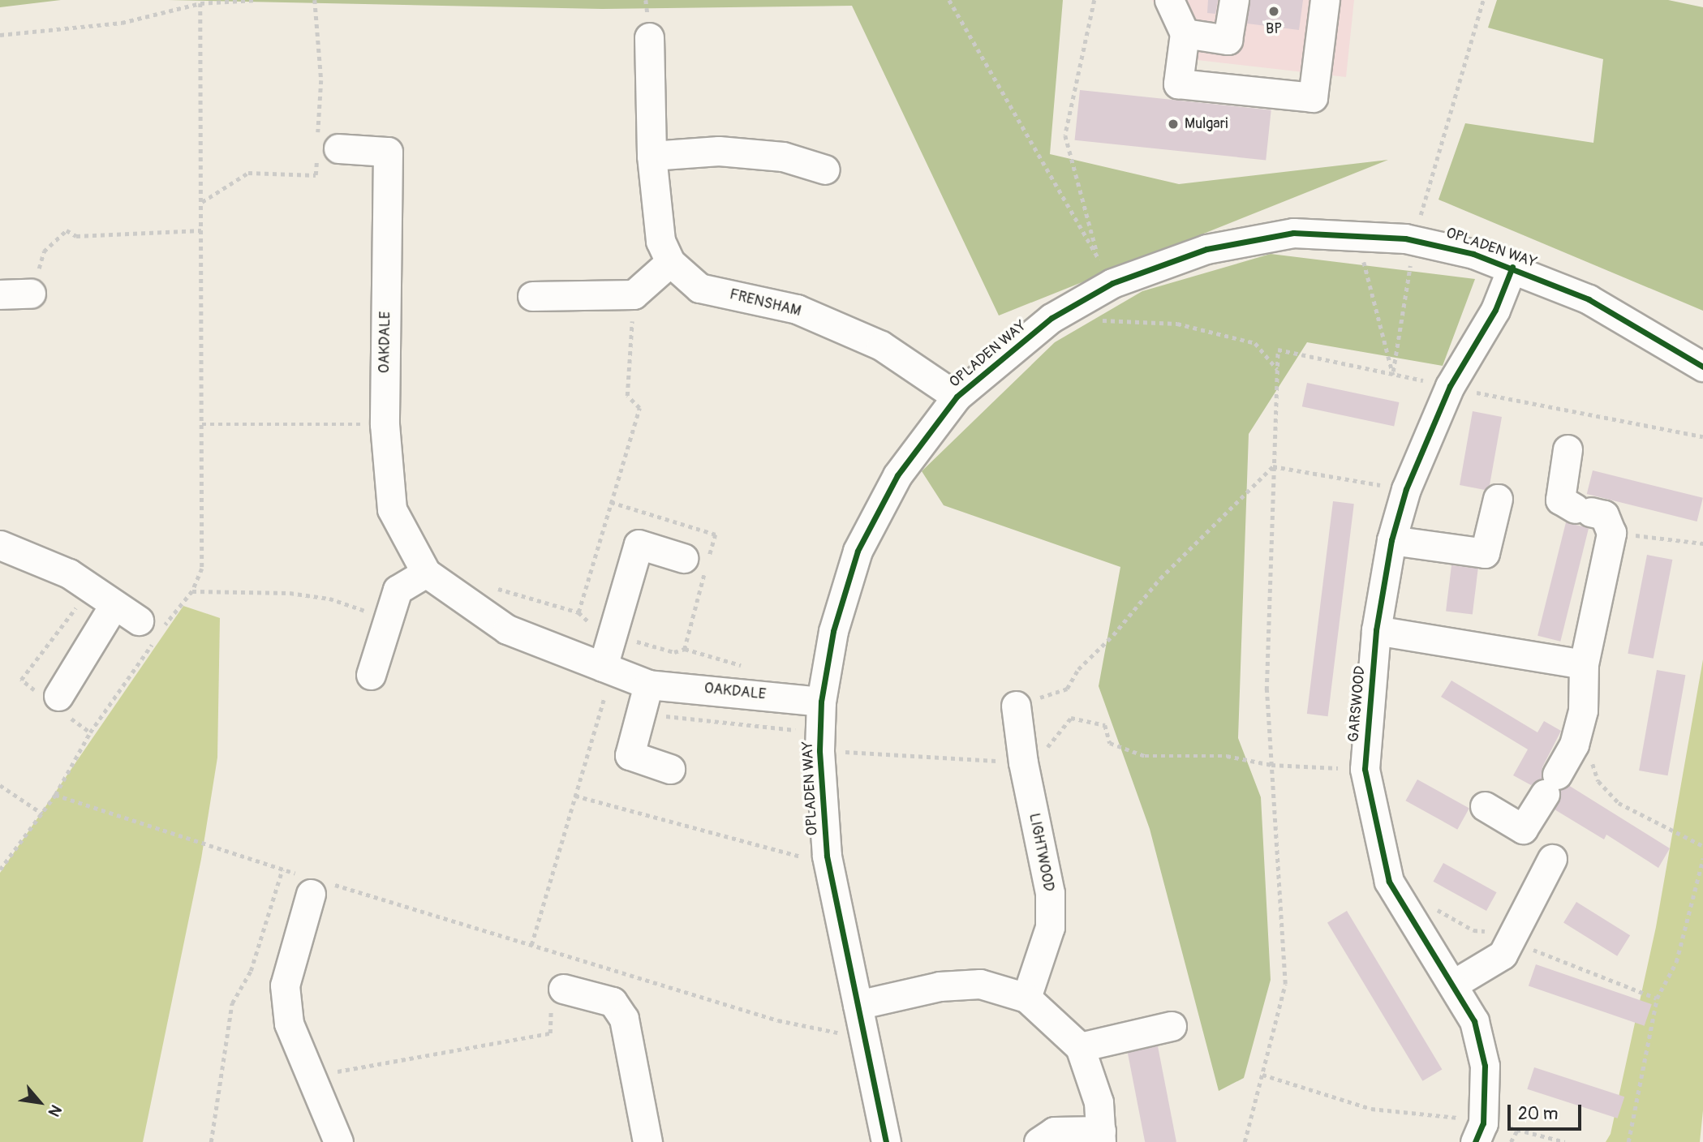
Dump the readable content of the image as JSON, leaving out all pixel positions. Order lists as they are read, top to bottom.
{
  "streets": {
    "street": [
      "OPLADEN WAY",
      "FRENSHAM",
      "OAKDALE",
      "GARSWOOD",
      "LIGHTWOOD"
    ]
  },
  "crossings": [
    ["OPLADEN WAY", "FRENSHAM"],
    ["OPLADEN WAY", "OAKDALE"],
    ["OPLADEN WAY", "GARSWOOD"]
  ],
  "places": ["BP", "Mulgari"],
  "scale_bar": "20 m",
  "north": "bottom right"
}
